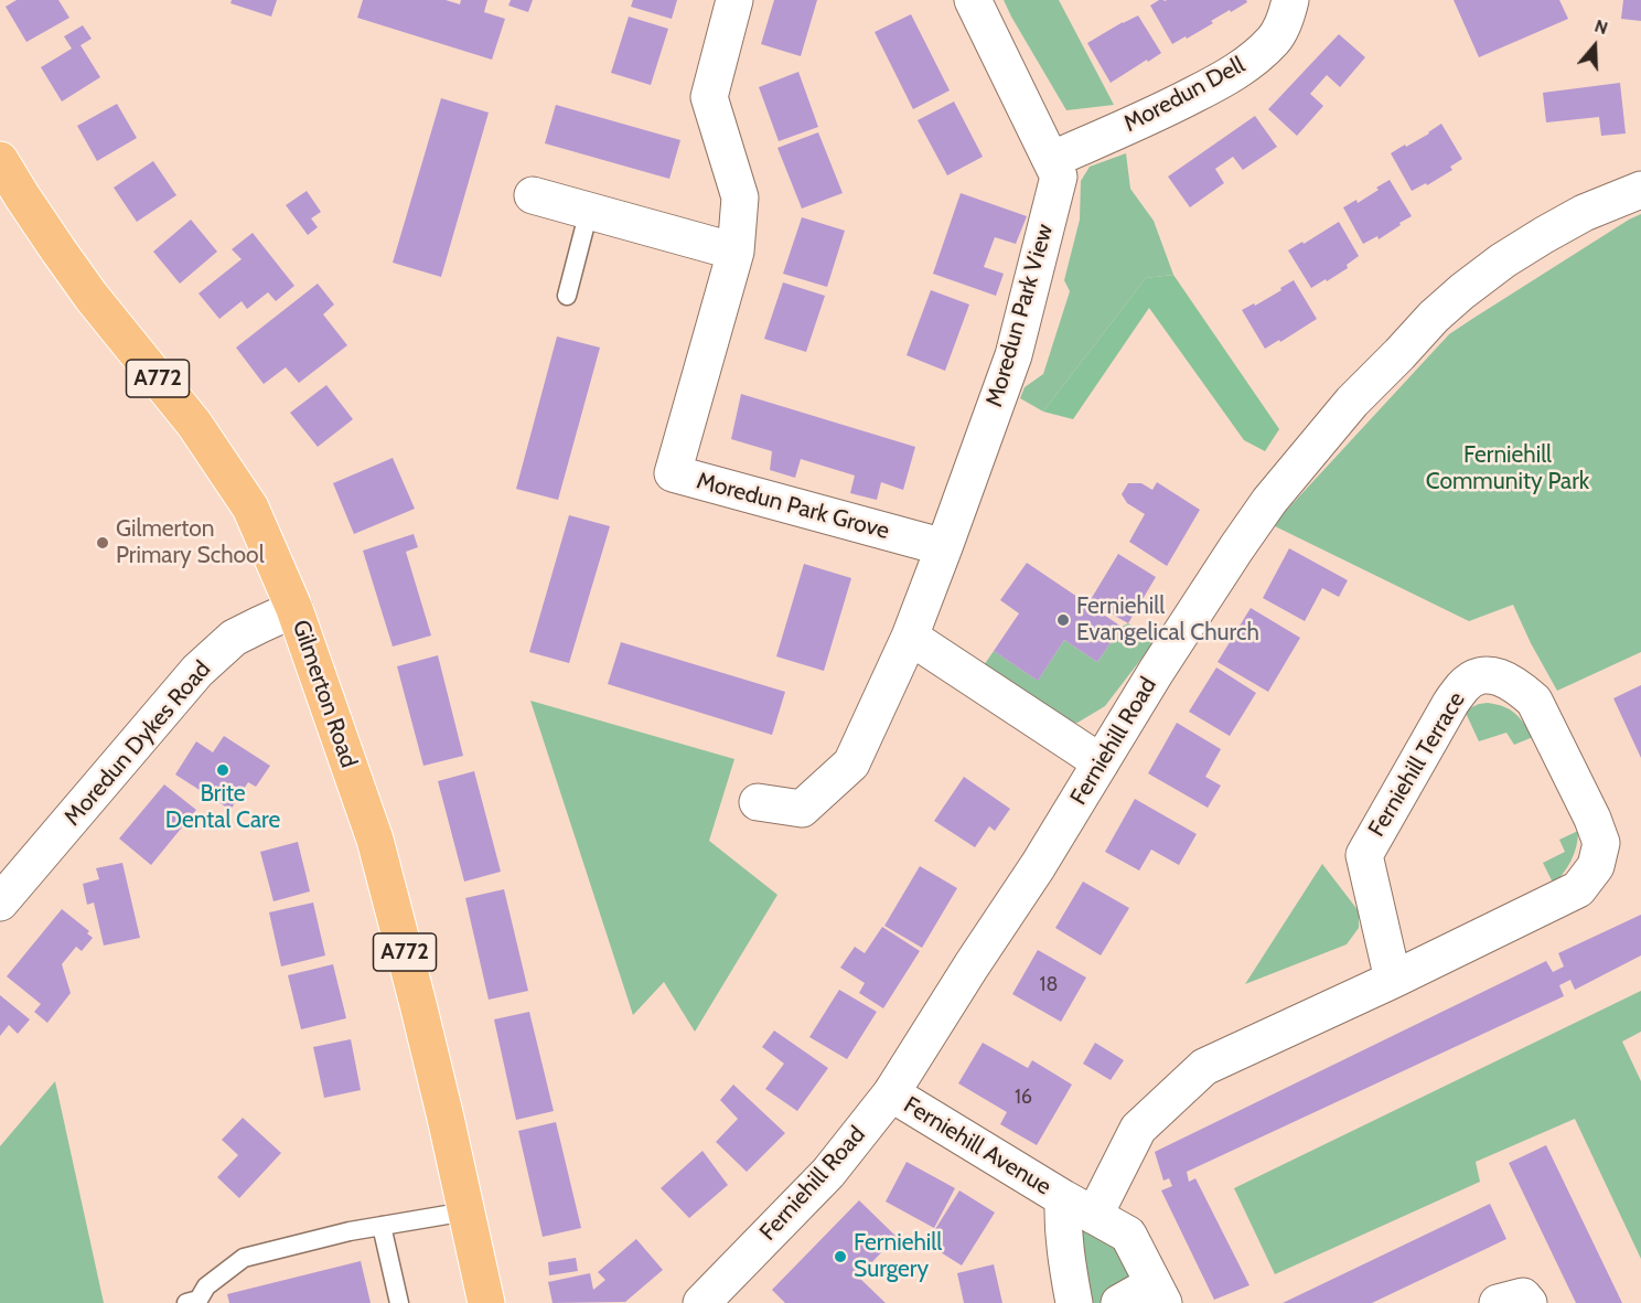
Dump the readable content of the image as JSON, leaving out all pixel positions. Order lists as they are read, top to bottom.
{
  "streets": {
    "main road": ["A772", "Gilmerton Road"],
    "street": [
      "Moredun Dell",
      "Moredun Park View",
      "Moredun Park Grove",
      "Ferniehill Road",
      "Moredun Dykes Road",
      "Ferniehill Terrace",
      "Ferniehill Avenue"
    ]
  },
  "crossings": [
    ["Moredun Dell", "Moredun Park View"],
    ["Moredun Park View", "Moredun Park Grove"],
    ["Gilmerton Road", "Moredun Dykes Road"],
    ["Ferniehill Road", "Ferniehill Avenue"],
    ["Ferniehill Terrace", "Ferniehill Avenue"]
  ],
  "parks": ["Ferniehill Community Park"],
  "places": [
    "Gilmerton Primary School",
    "Ferniehill Evangelical Church",
    "Brite Dental Care",
    "Ferniehill Surgery"
  ],
  "house_numbers": ["18", "16"],
  "north": "top"
}
